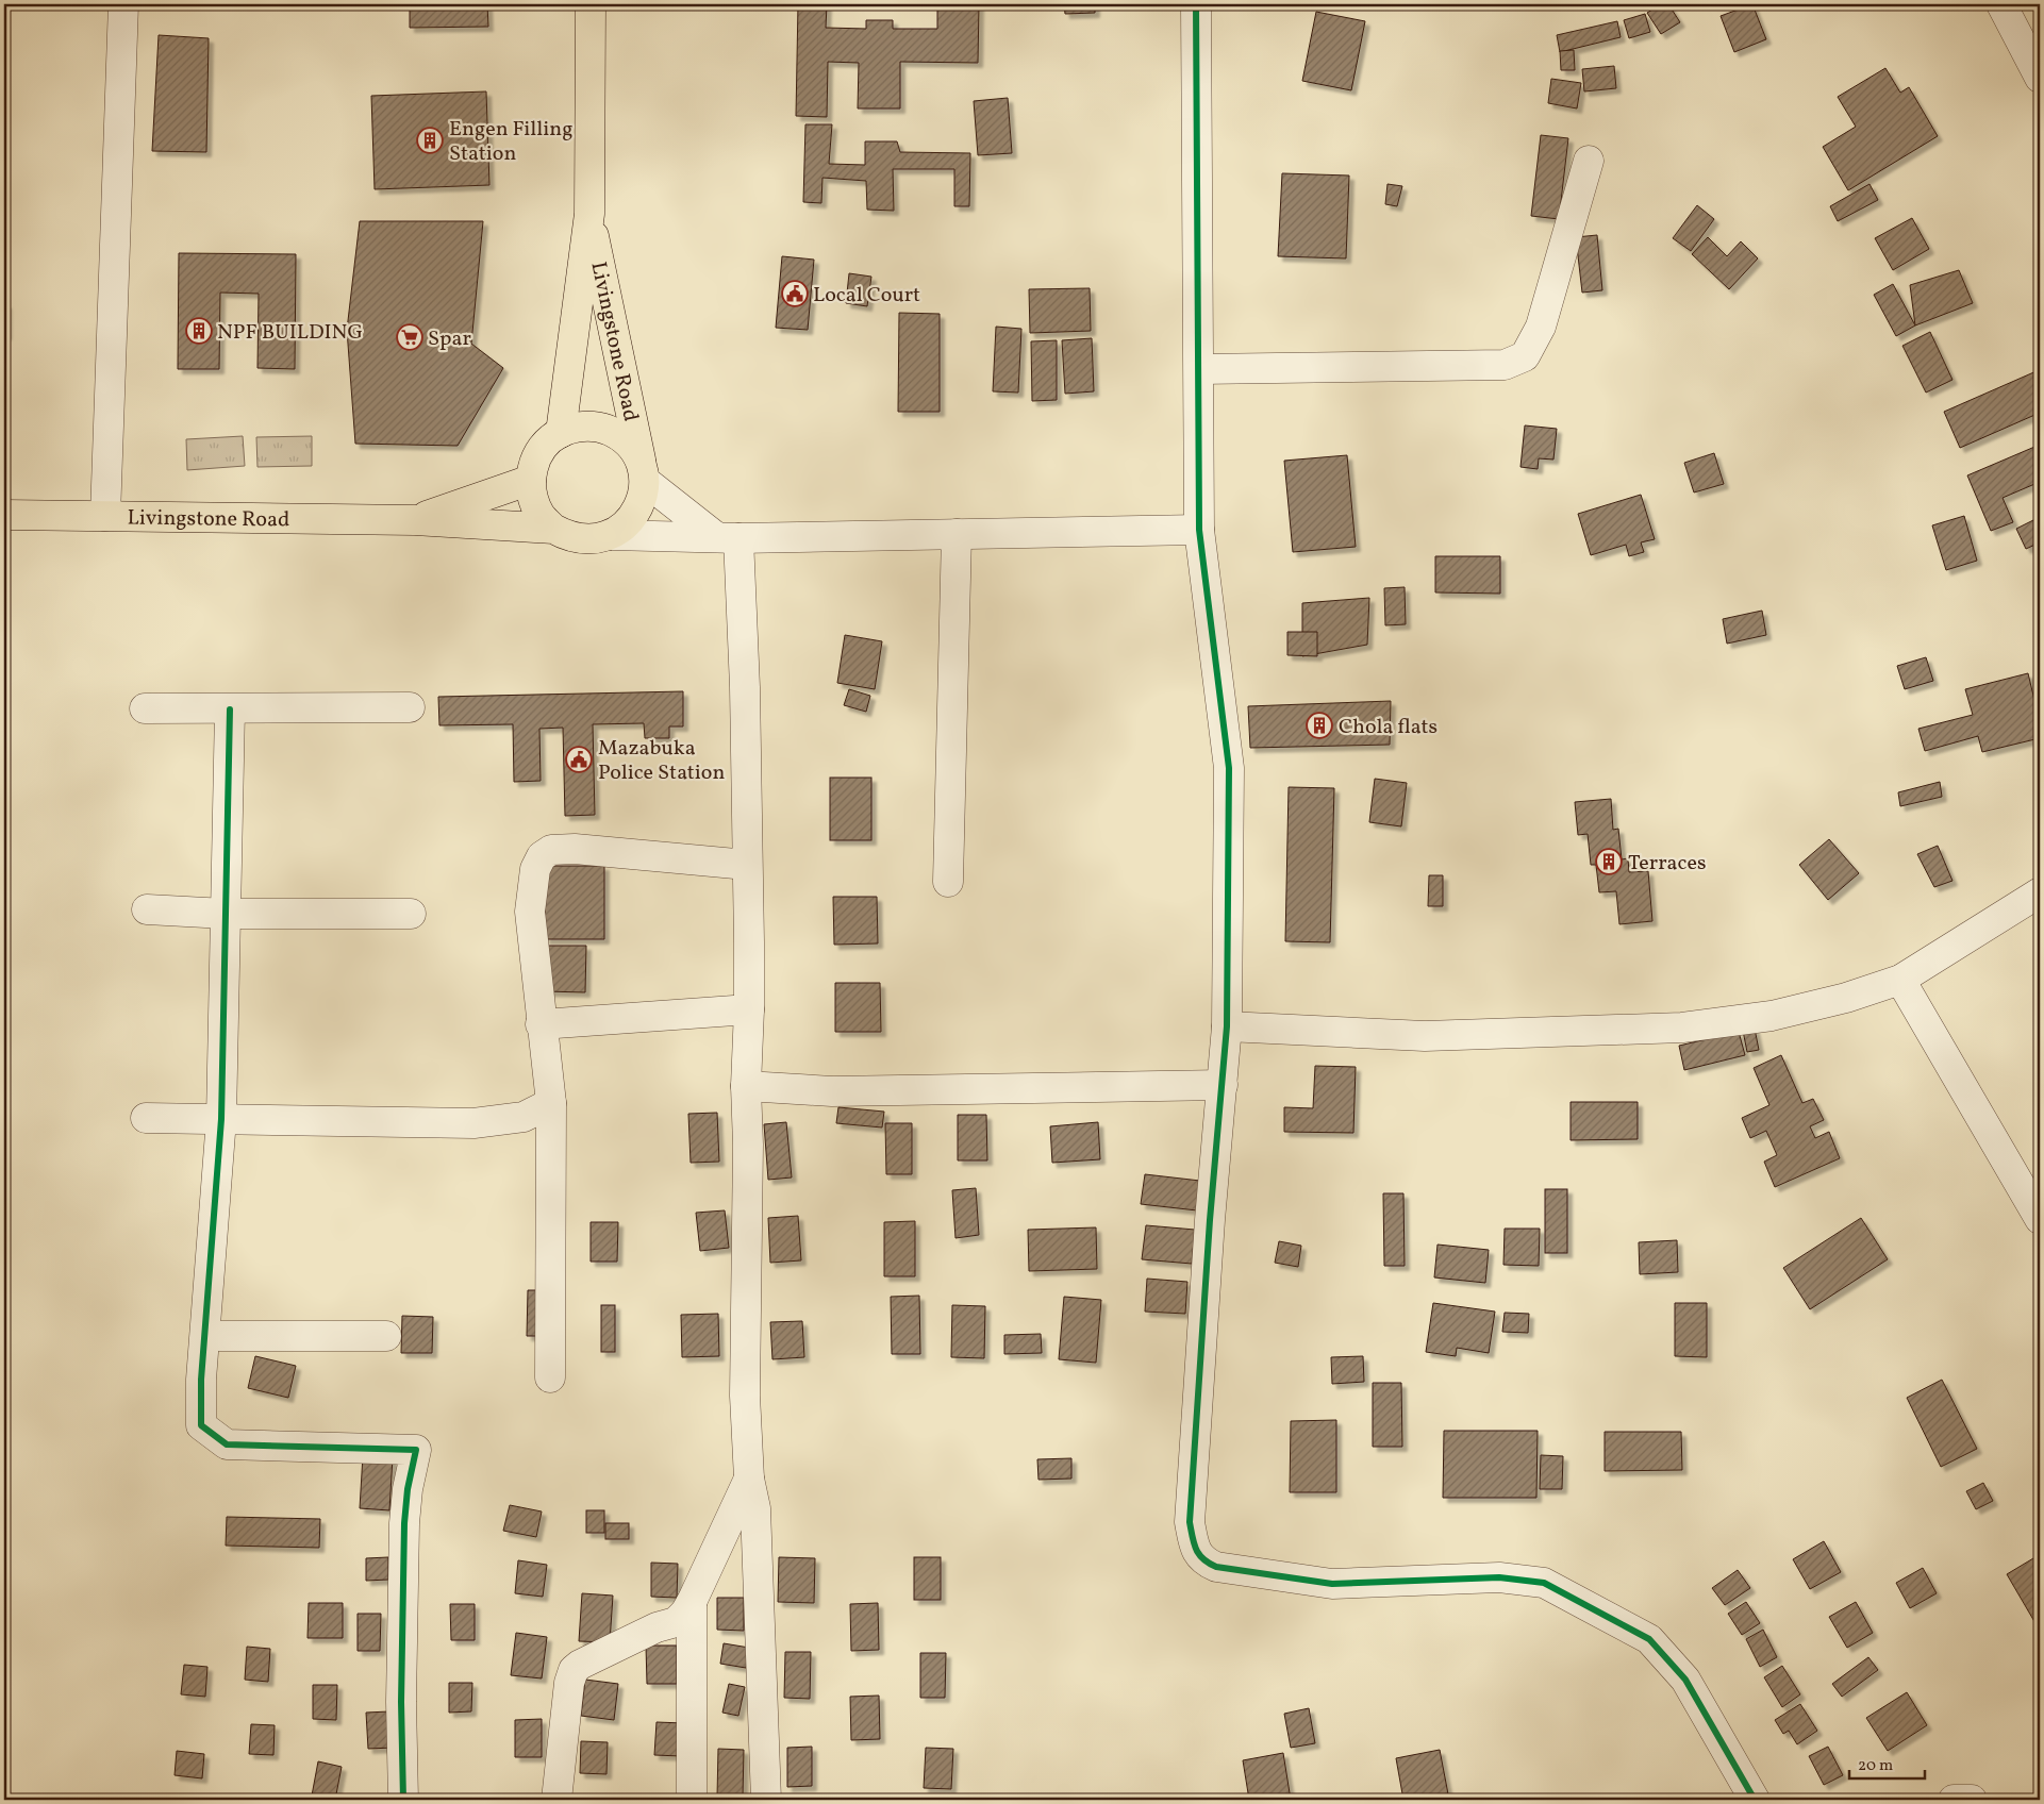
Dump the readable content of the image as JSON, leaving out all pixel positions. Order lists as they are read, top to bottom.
{
  "streets": {
    "highway": ["Livingstone Road"]
  },
  "places": {
    "building": [
      "Engen Filling Station",
      "NPF BUILDING",
      "Chola flats",
      "Terraces"
    ],
    "public building": ["Local Court", "Mazabuka Police Station"],
    "supermarket": ["Spar"]
  },
  "scale_bar": "20 m"
}
